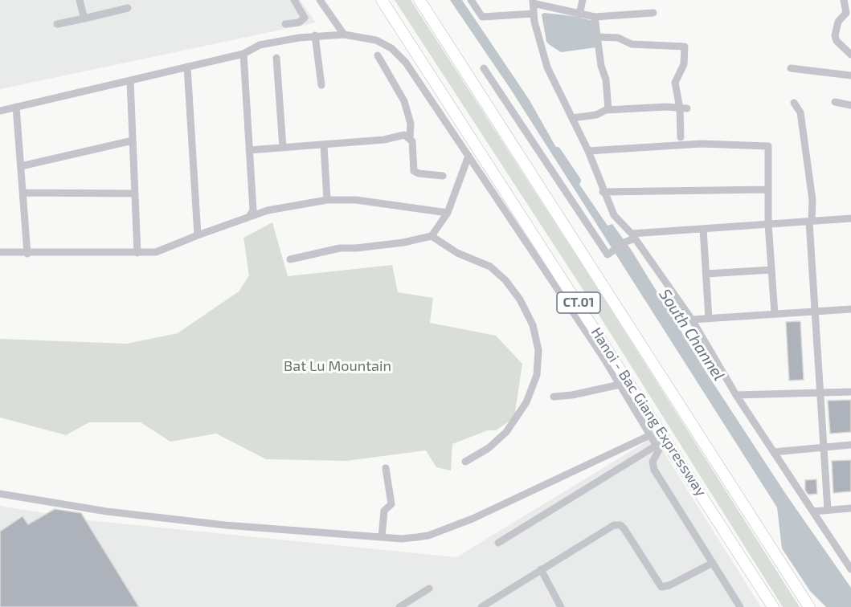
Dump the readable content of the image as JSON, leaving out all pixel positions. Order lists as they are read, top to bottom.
{
  "streets": {
    "highway": ["CT.01", "Hanoi - Bac Giang Expressway"]
  },
  "water": ["South Channel"],
  "parks": ["Bat Lu Mountain"]
}
